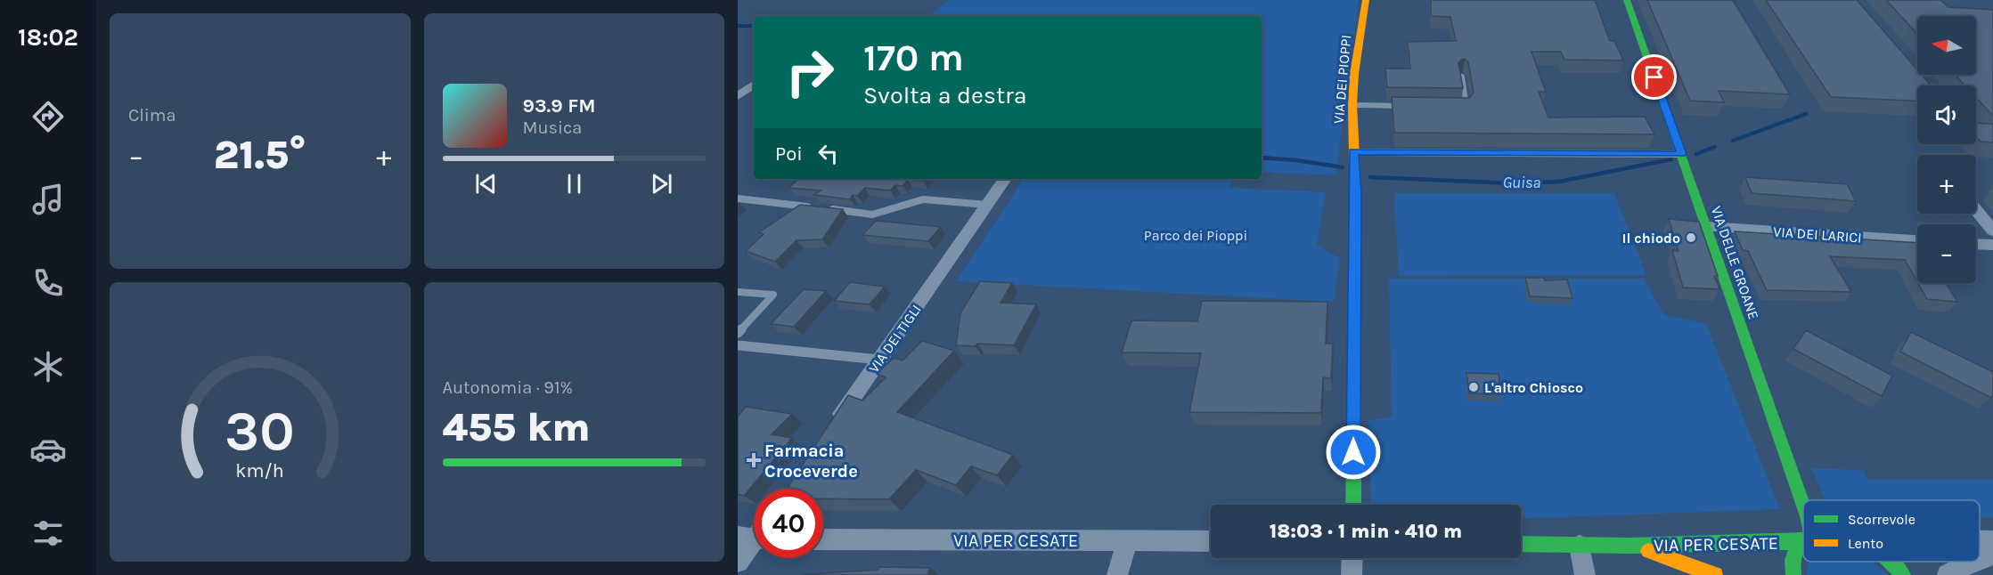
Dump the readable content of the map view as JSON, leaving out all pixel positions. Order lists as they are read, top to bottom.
{
  "streets": {
    "street": [
      "VIA DEI PIOPPI",
      "VIA DEI LARICI",
      "VIA DELLE GROANE",
      "VIA DEI TIGLI",
      "VIA PER CESATE"
    ]
  },
  "crossings": [
    ["VIA DEI LARICI", "VIA DELLE GROANE"]
  ],
  "water": ["Guisa"],
  "parks": ["Parco dei Pioppi"],
  "places": {
    "other": ["Il chiodo", "L'altro Chiosco"],
    "health": ["Farmacia Croceverde"]
  },
  "legend": ["Scorrevole", "Lento"],
  "north": "left",
  "page": {
    "tabs": "18:02",
    "tile": [
      "Clima",
      ["Autonomia · 91%", "455 km"]
    ],
    "map_buttons": ["+", "−"],
    "turn": ["170 m", "Svolta a destra"],
    "song": ["93.9 FM", "Musica"],
    "then": "Poi",
    "heat": ["−", "21.5°", "+"],
    "limit": "40",
    "trip": "18:03 · 1 min · 410 m",
    "gauge": ["30", "km/h"]
  }
}
